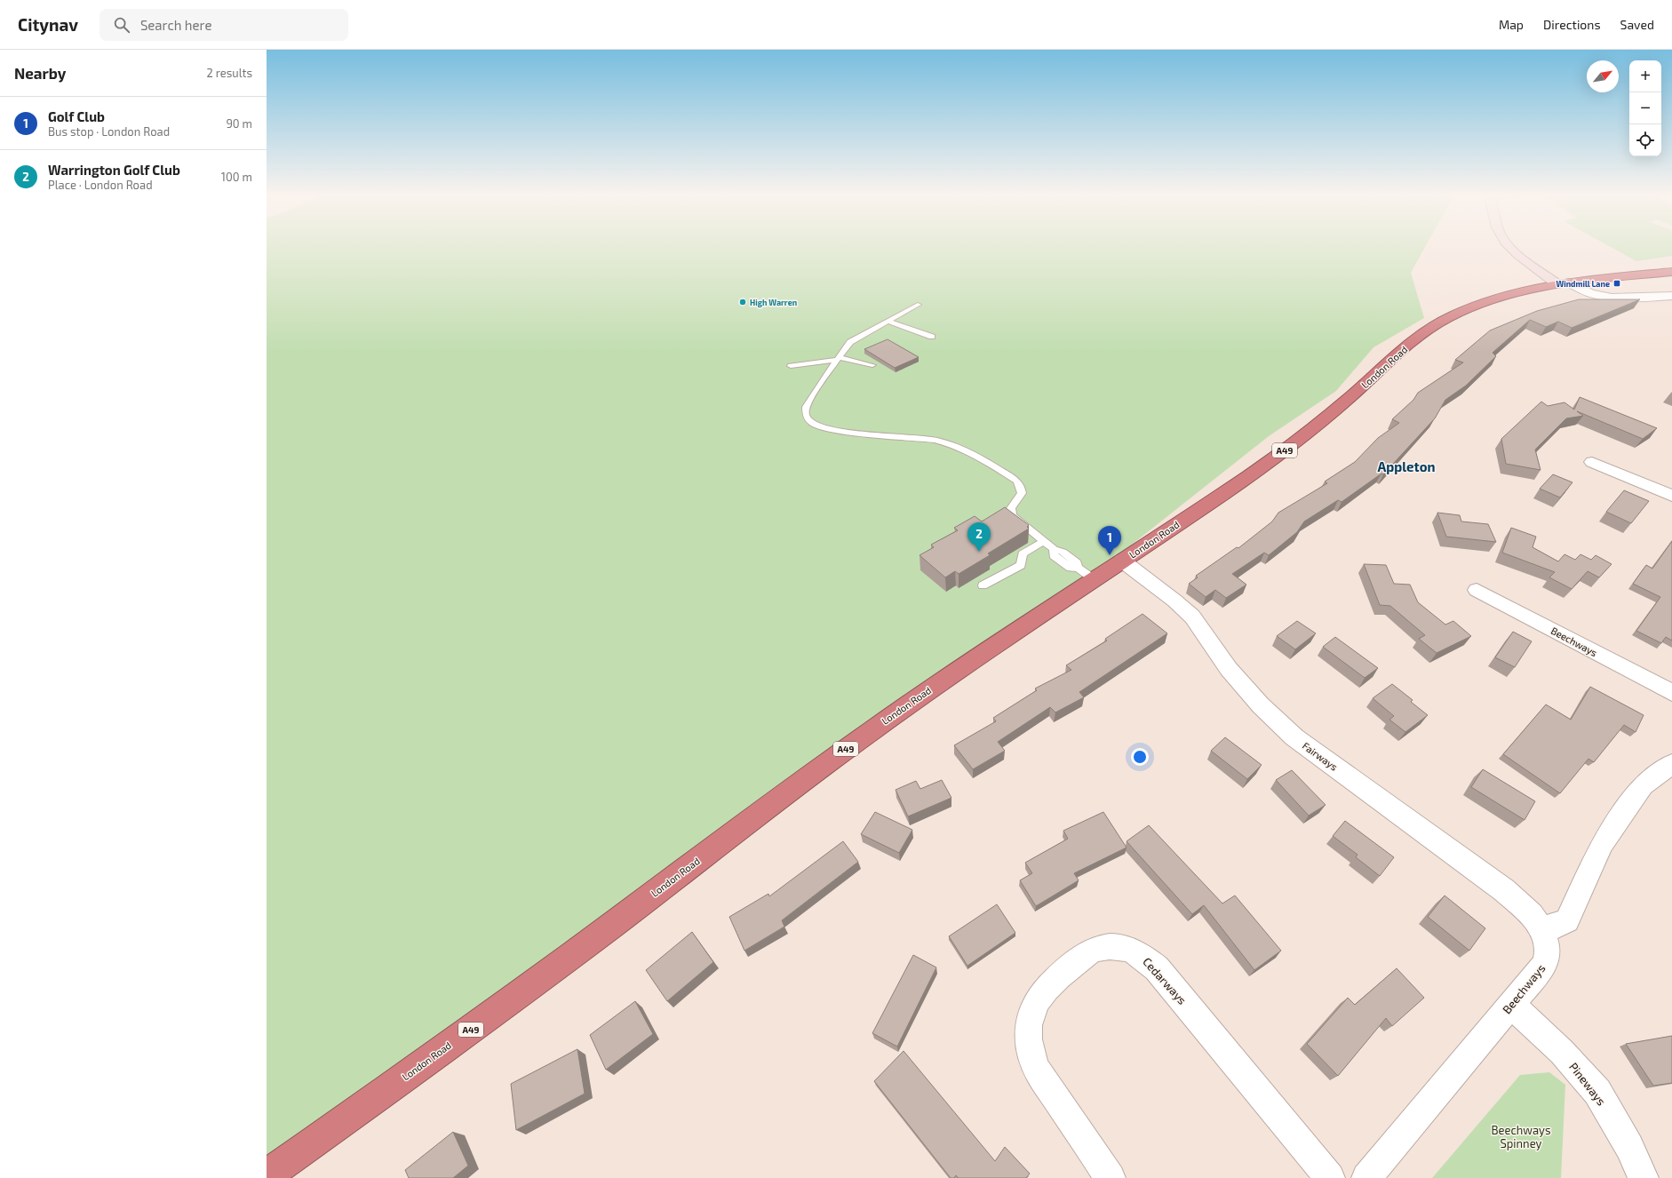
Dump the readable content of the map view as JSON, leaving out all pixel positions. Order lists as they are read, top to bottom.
{
  "streets": {
    "highway": ["London Road", "A49"],
    "street": [
      "Beechways",
      "Fairways",
      "Cedarways",
      "Pineways"
    ]
  },
  "crossings": [
    ["London Road", "Fairways"],
    ["Beechways", "Fairways"],
    ["Beechways", "Pineways"]
  ],
  "districts": ["Appleton"],
  "parks": ["Beechways Spinney"],
  "places": {
    "transit": ["Windmill Lane"],
    "other": ["High Warren"]
  },
  "north": "top right",
  "page": {
    "header": "Citynav",
    "search": "Search here",
    "nav": ["Map", "Directions", "Saved"],
    "heading": ["Nearby", "2 results"],
    "map_buttons": ["+", "−"],
    "list": [
      {
        "mark": "1",
        "name": "Golf Club",
        "note": "Bus stop · London Road",
        "value": "90 m"
      },
      {
        "mark": "2",
        "name": "Warrington Golf Club",
        "note": "Place · London Road",
        "value": "100 m"
      }
    ],
    "pins": ["2", "1"]
  }
}
